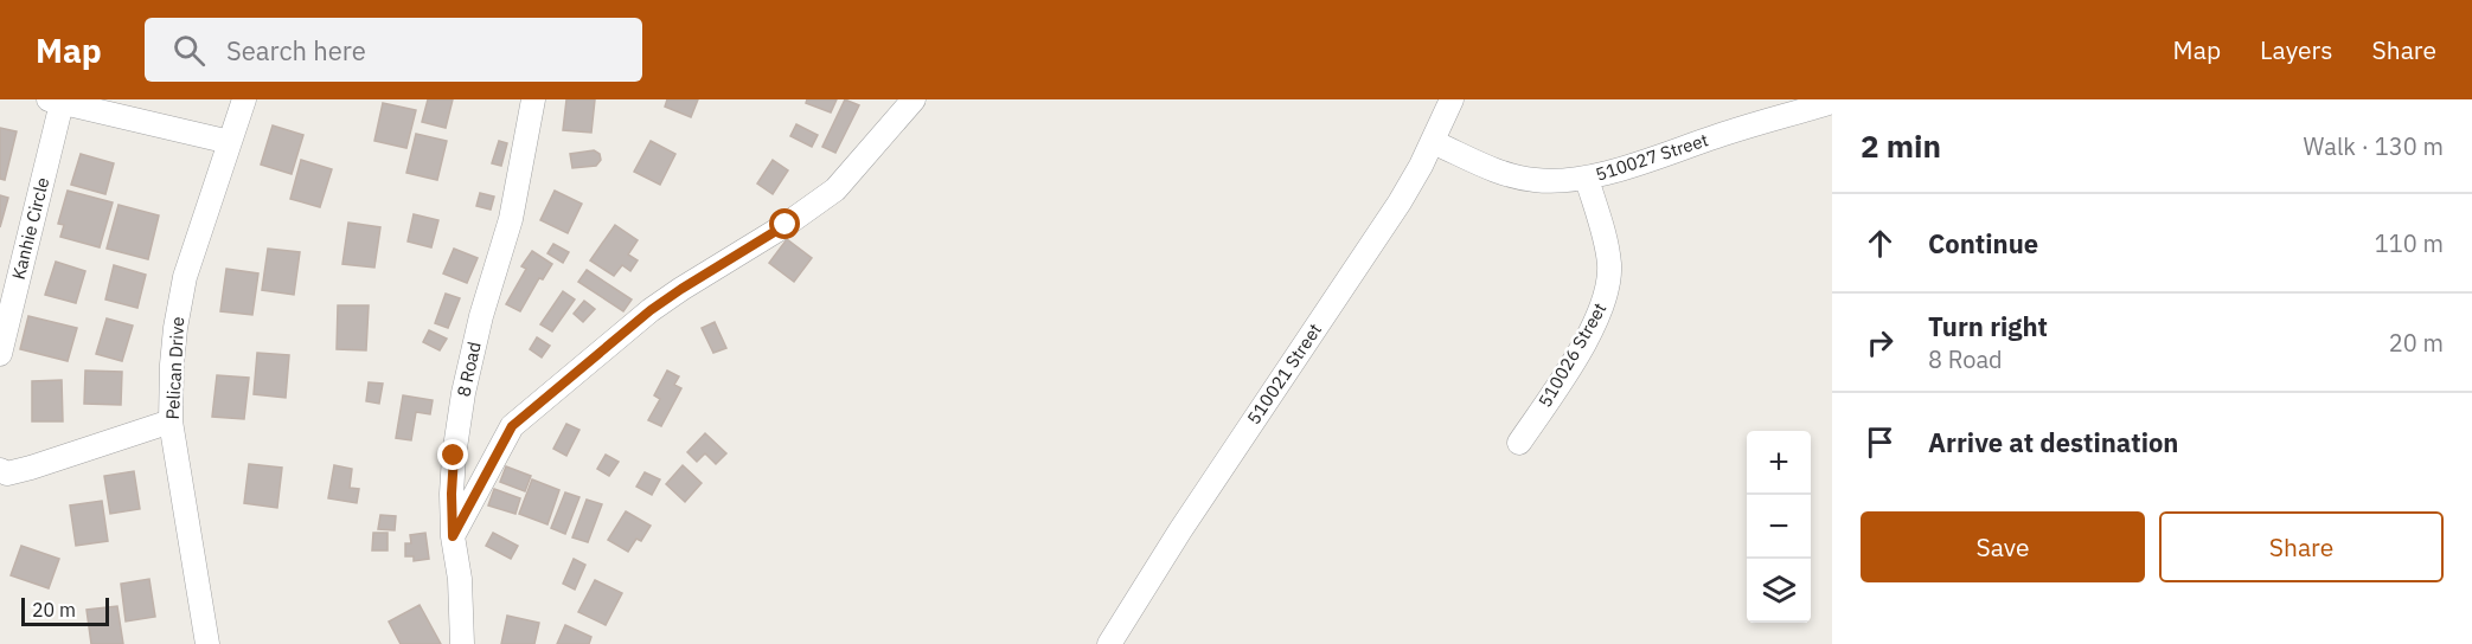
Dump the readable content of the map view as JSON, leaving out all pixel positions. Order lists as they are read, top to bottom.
{
  "streets": {
    "street": [
      "510027 Street",
      "Kanhie Circle",
      "510026 Street",
      "Pelican Drive",
      "8 Road",
      "510021 Street"
    ]
  },
  "crossings": [
    ["510027 Street", "510026 Street"],
    ["510027 Street", "510021 Street"]
  ],
  "scale_bar": "20 m",
  "page": {
    "header": "Map",
    "search": "Search here",
    "nav": ["Map", "Layers", "Share"],
    "heading": ["2 min", "Walk · 130 m"],
    "list": [
      ["Continue", "110 m"],
      ["Turn right", "8 Road", "20 m"],
      "Arrive at destination"
    ],
    "map_buttons": ["+", "−"],
    "buttons": ["Save", "Share"],
    "scale": "20 m"
  }
}
